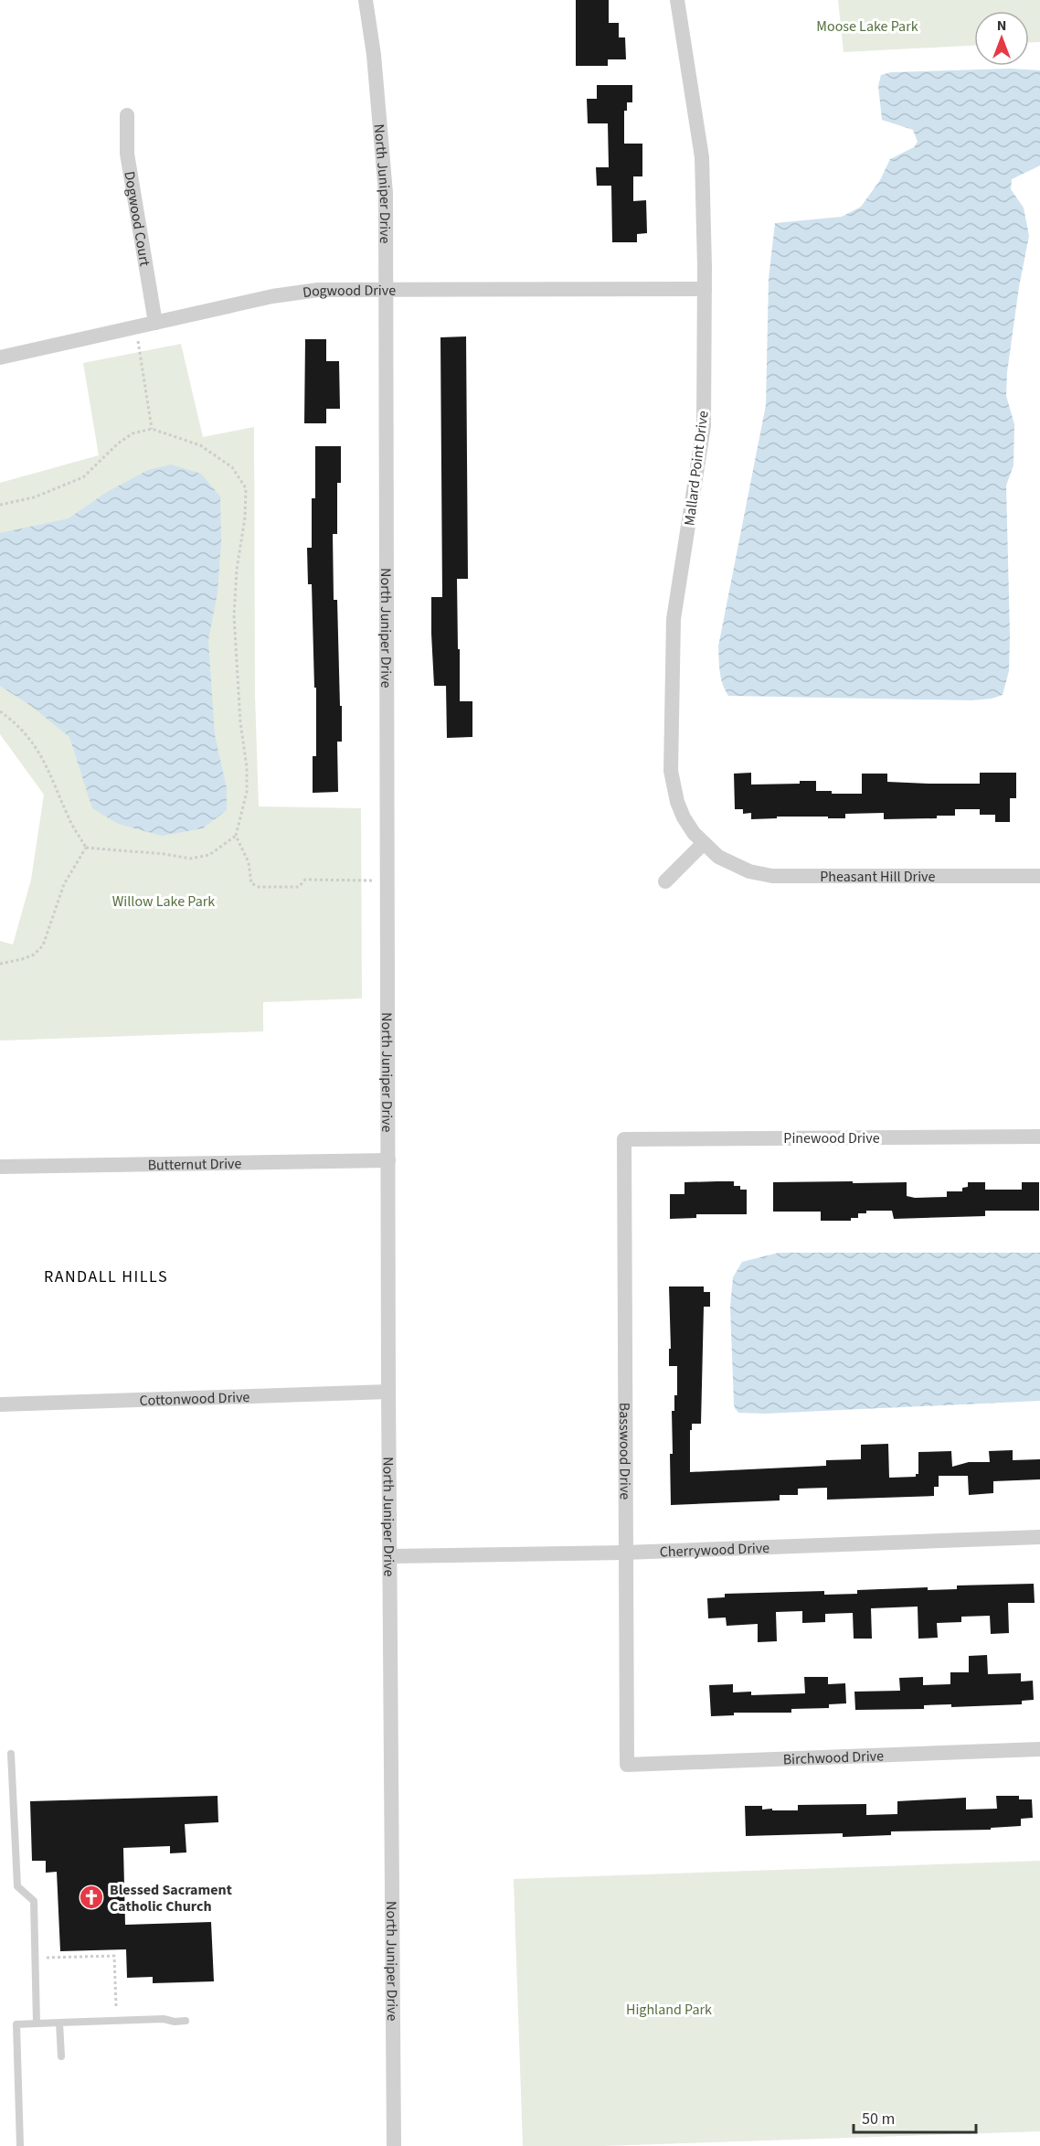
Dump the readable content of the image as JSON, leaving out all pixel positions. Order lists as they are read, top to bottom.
{
  "streets": {
    "street": [
      "North Juniper Drive",
      "Dogwood Court",
      "Dogwood Drive",
      "Mallard Point Drive",
      "Pheasant Hill Drive",
      "Pinewood Drive",
      "Butternut Drive",
      "Cottonwood Drive",
      "Basswood Drive",
      "Cherrywood Drive",
      "Birchwood Drive"
    ]
  },
  "crossings": [
    ["North Juniper Drive", "Dogwood Drive"],
    ["North Juniper Drive", "Butternut Drive"],
    ["North Juniper Drive", "Cottonwood Drive"],
    ["North Juniper Drive", "Cherrywood Drive"],
    ["Dogwood Court", "Dogwood Drive"],
    ["Dogwood Drive", "Mallard Point Drive"],
    ["Mallard Point Drive", "Pheasant Hill Drive"],
    ["Pinewood Drive", "Basswood Drive"],
    ["Basswood Drive", "Cherrywood Drive"],
    ["Basswood Drive", "Birchwood Drive"]
  ],
  "districts": ["RANDALL HILLS"],
  "parks": ["Moose Lake Park", "Willow Lake Park", "Highland Park"],
  "places": {
    "church": ["Blessed Sacrament Catholic Church"]
  },
  "scale_bar": "50 m",
  "north": "top"
}
